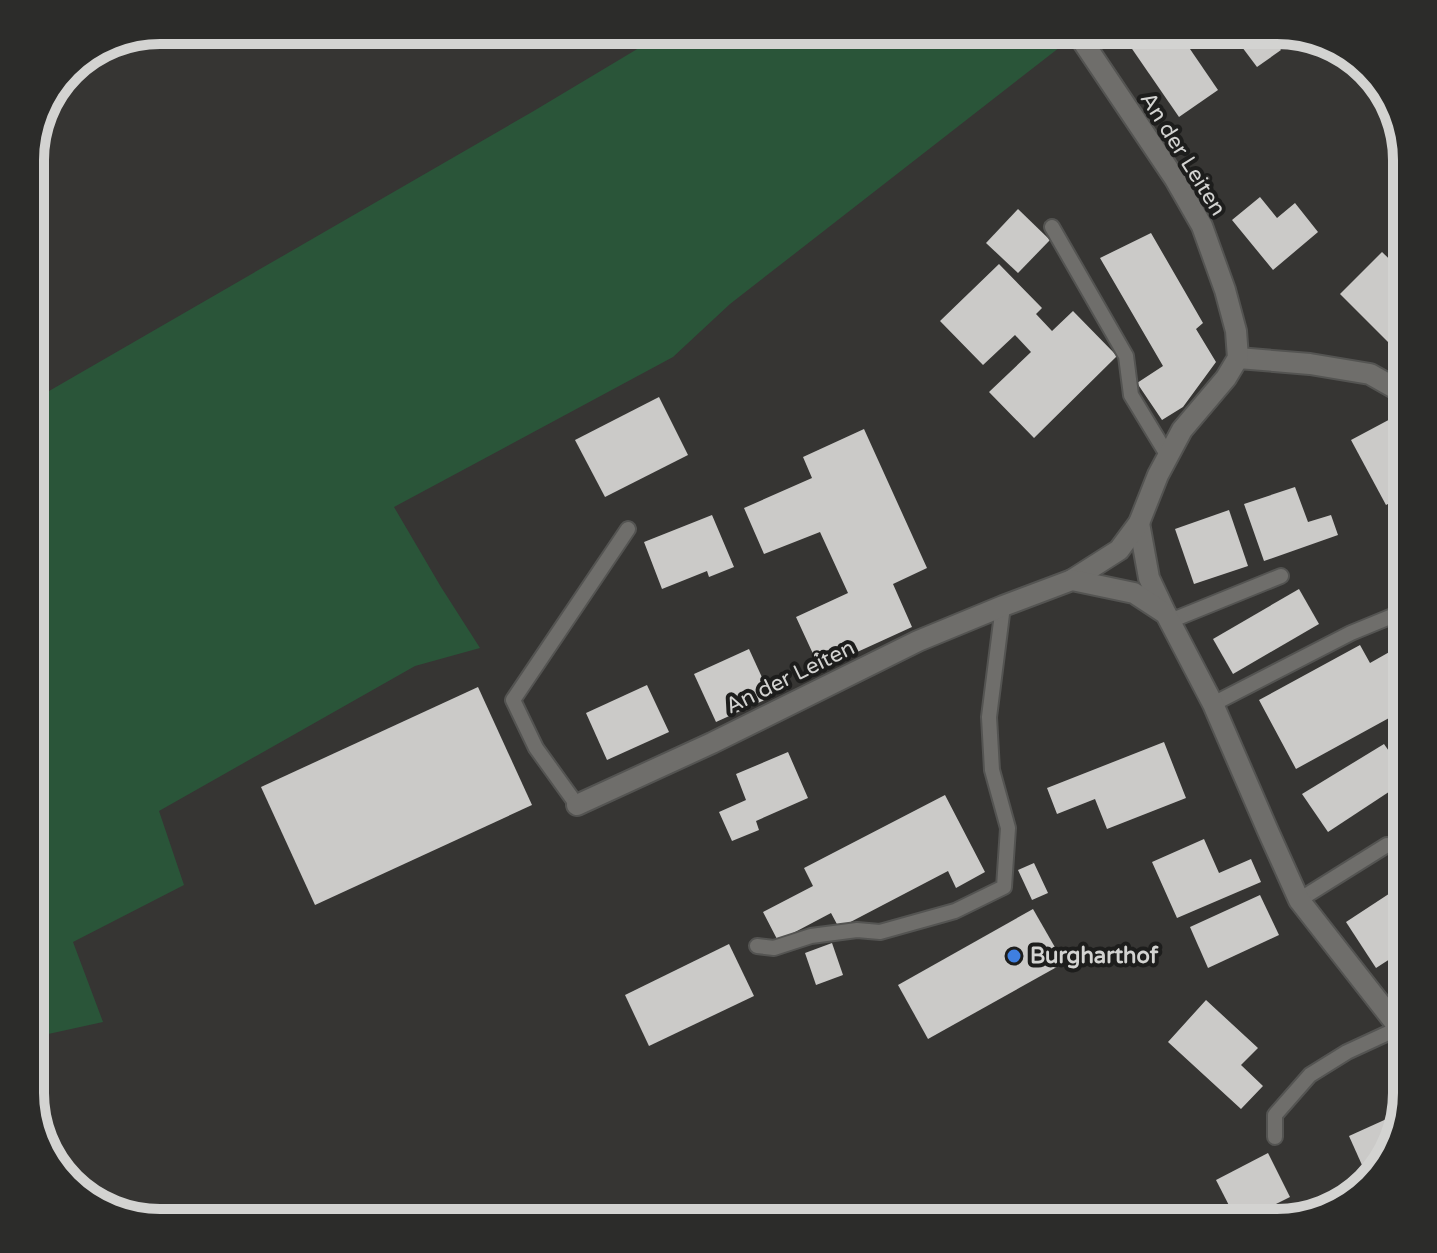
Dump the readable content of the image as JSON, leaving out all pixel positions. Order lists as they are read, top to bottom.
{
  "streets": {
    "street": ["An der Leiten"]
  },
  "places": ["Burgharthof"]
}
